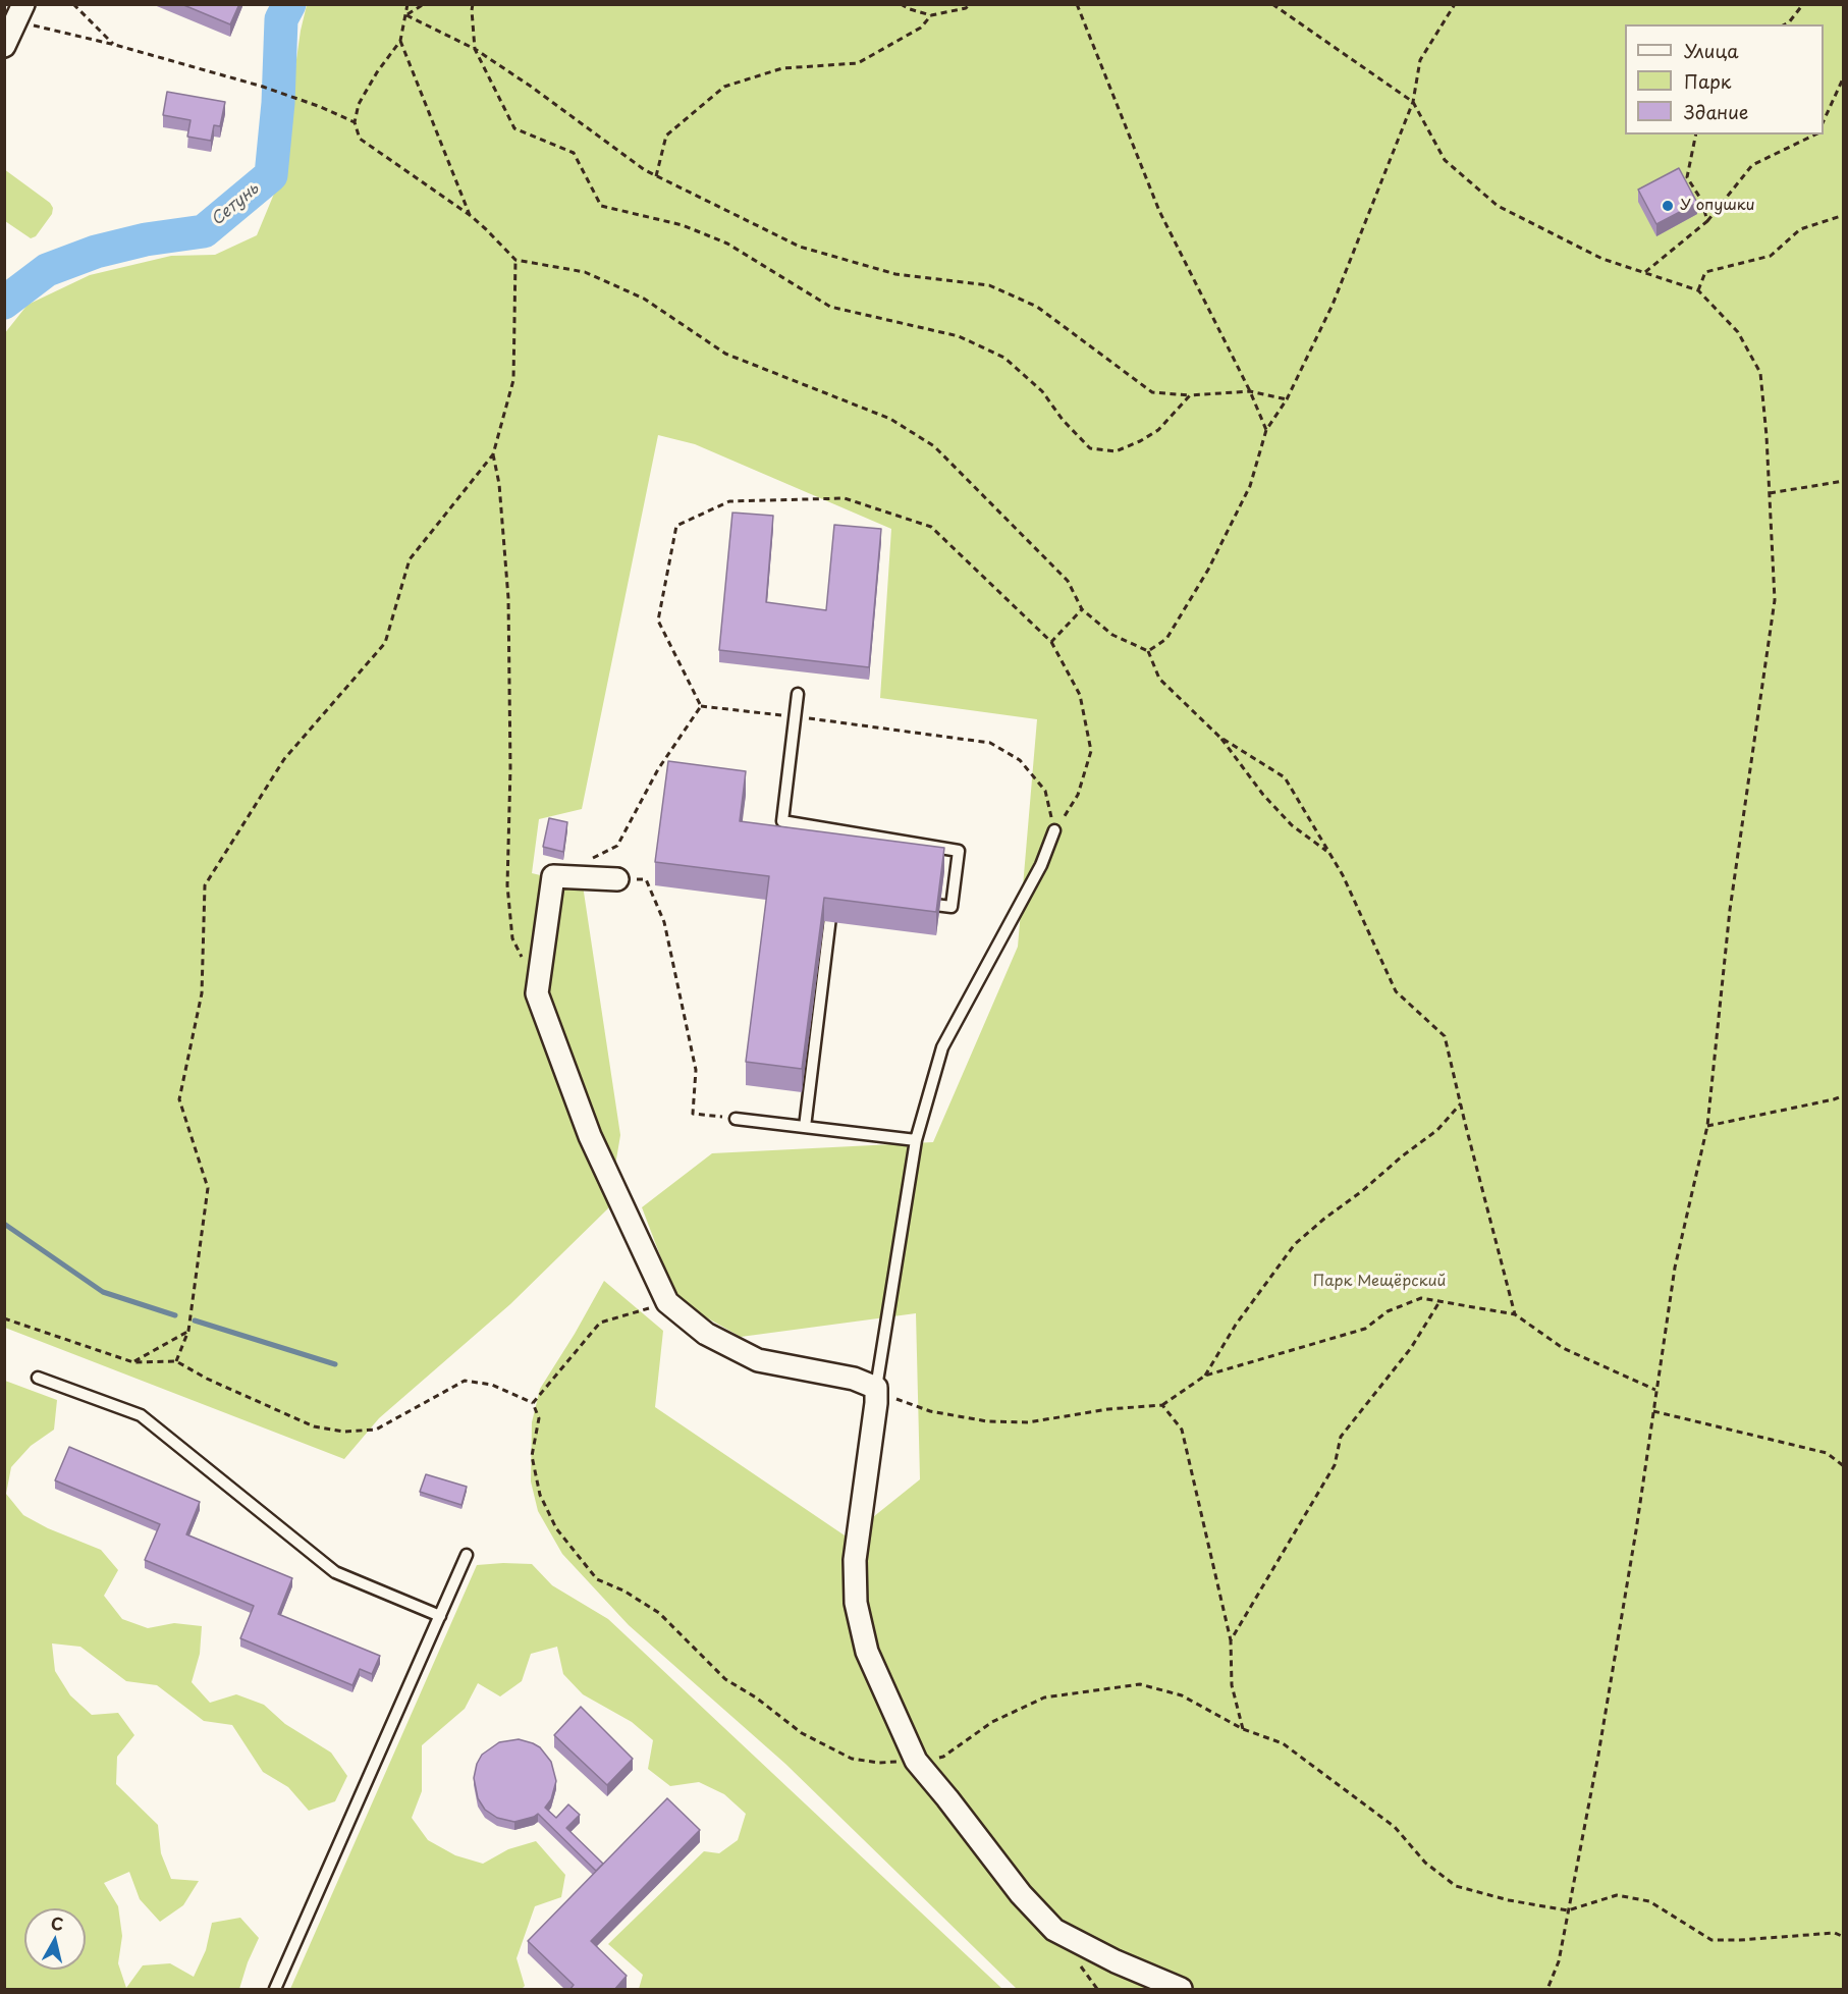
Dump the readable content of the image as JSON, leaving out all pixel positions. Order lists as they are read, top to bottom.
{
  "water": ["Сетунь"],
  "parks": ["Парк Мещёрский"],
  "places": ["У опушки"],
  "legend": ["Улица", "Парк", "Здание"],
  "north": "top"
}
